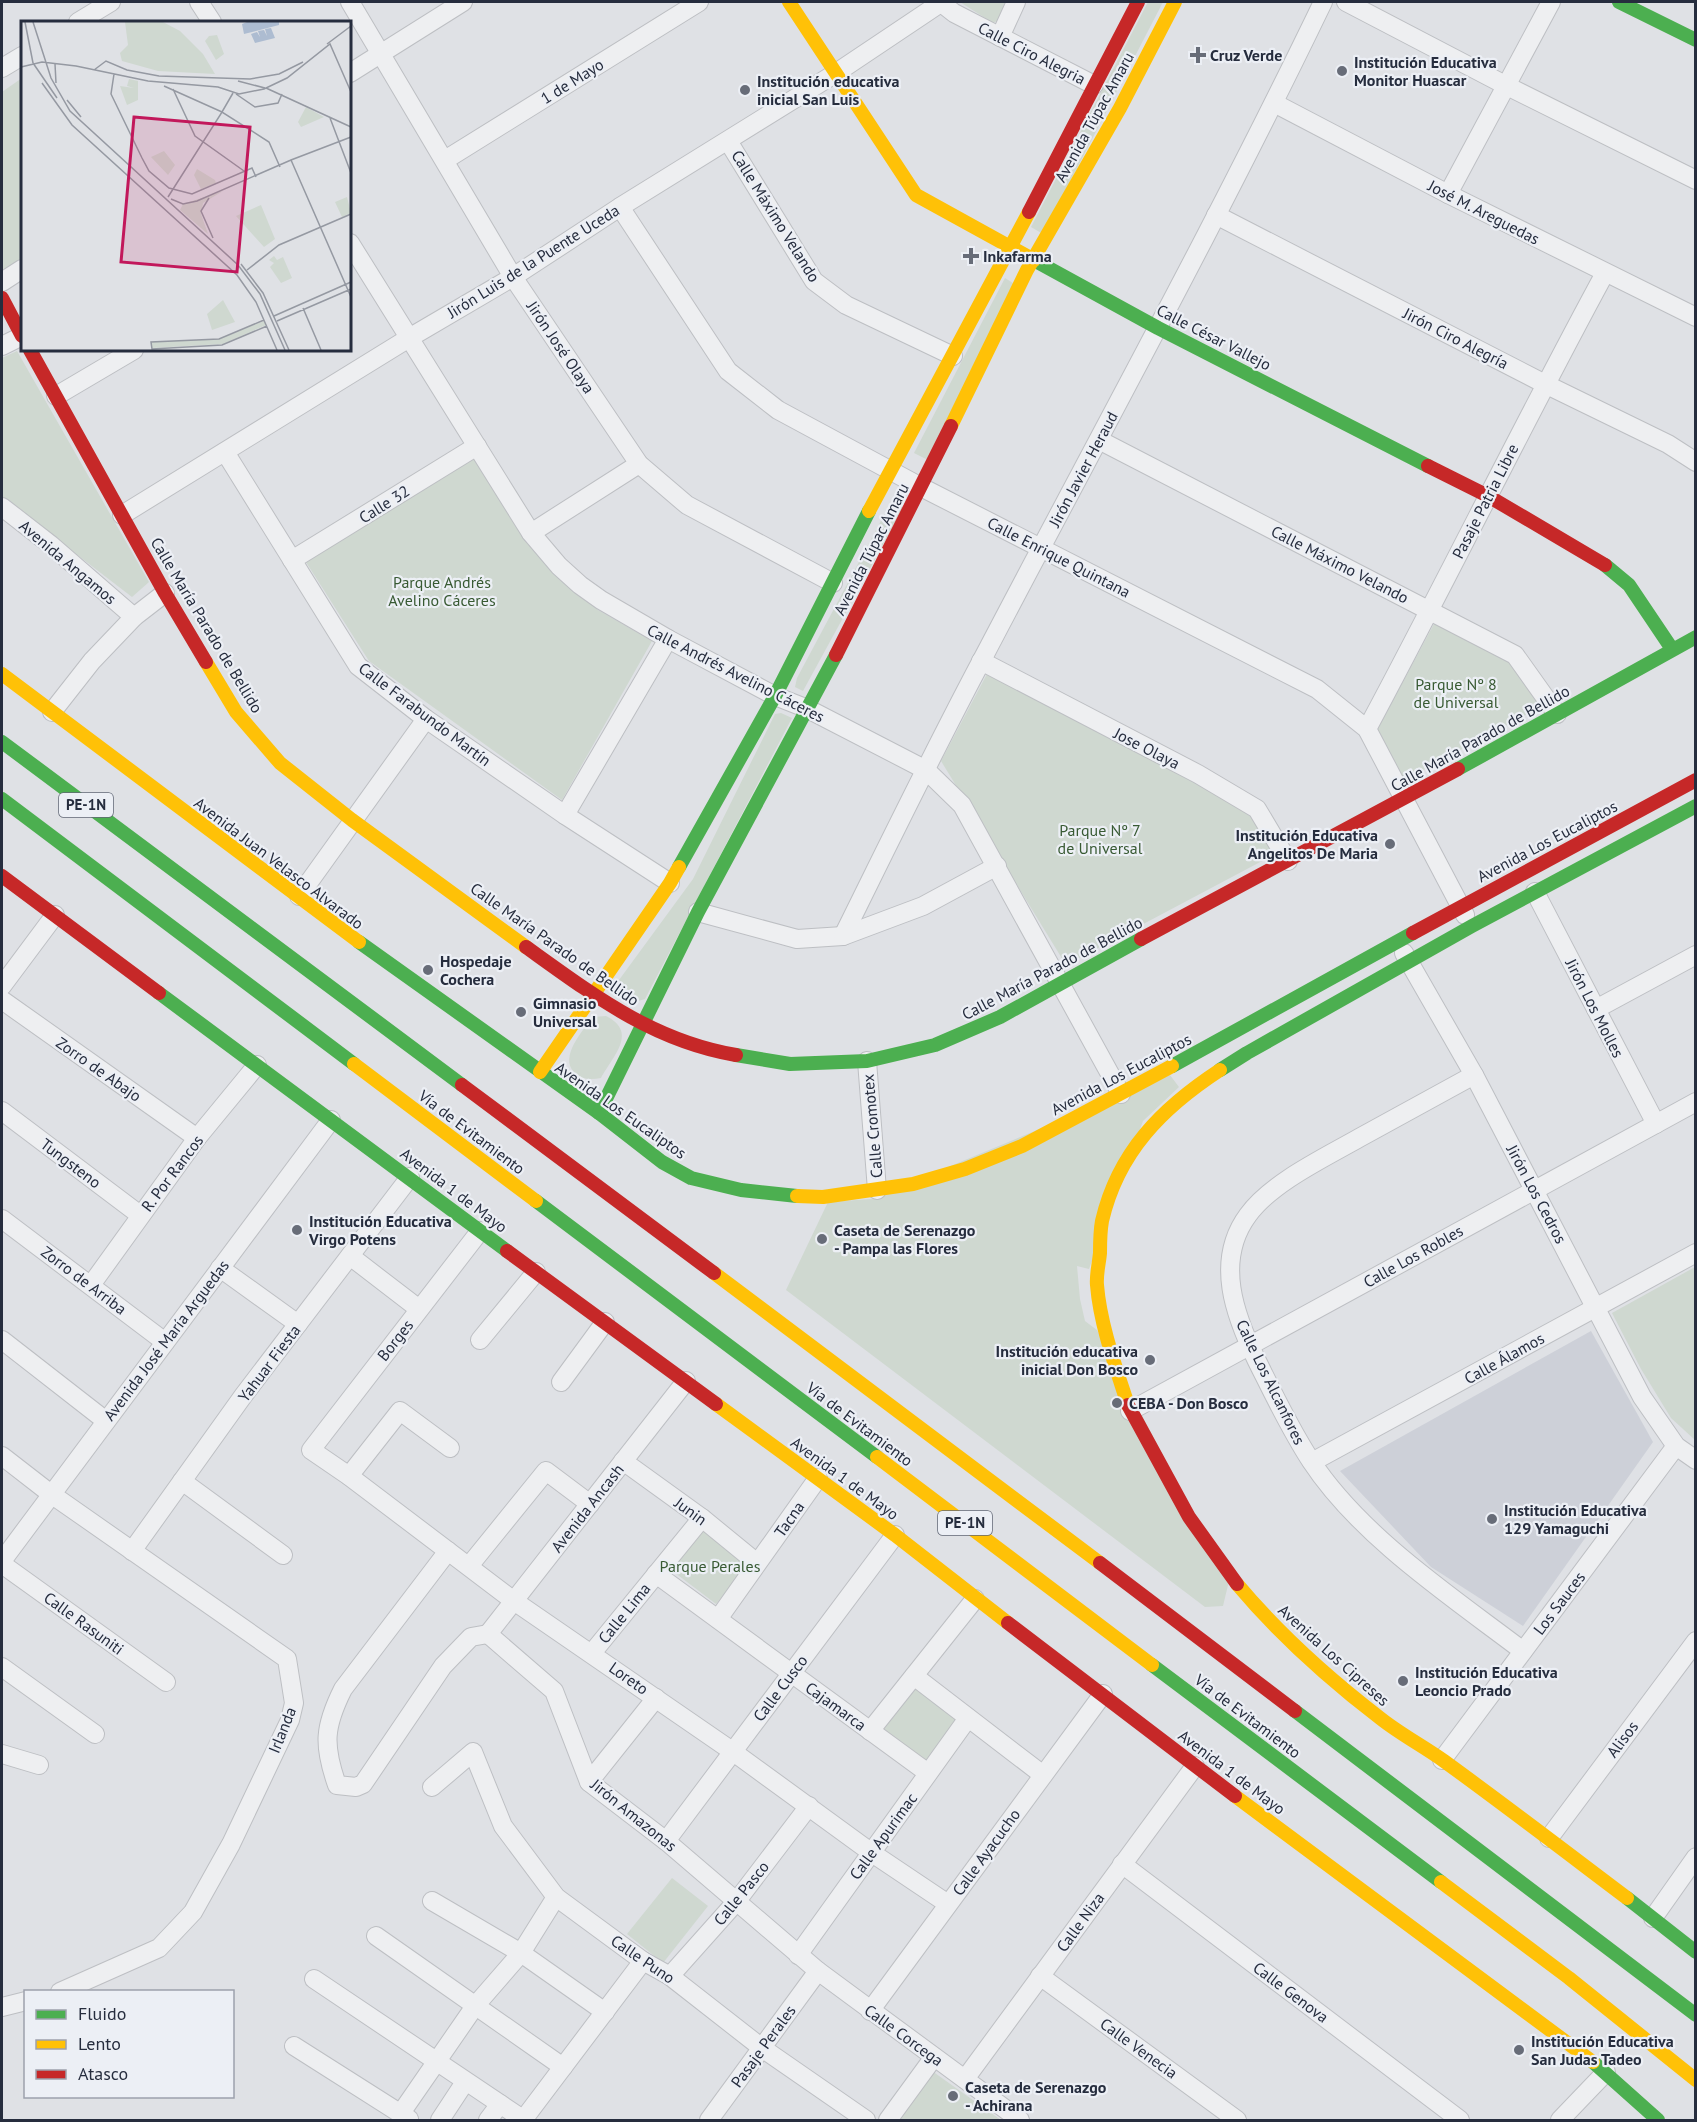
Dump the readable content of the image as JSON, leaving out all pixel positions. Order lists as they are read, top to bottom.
{
  "streets": {
    "main road": [
      "Avenida Túpac Amaru",
      "Calle César Vallejo",
      "Calle María Parado de Bellido",
      "PE-1N",
      "Avenida Los Eucaliptos",
      "Avenida Juan Velasco Alvarado",
      "Vía de Evitamiento",
      "Avenida 1 de Mayo",
      "Avenida Los Cipreses"
    ],
    "street": [
      "Calle Ciro Alegria",
      "1 de Mayo",
      "José M. Areguedas",
      "Calle Máximo Velando",
      "Jirón Luis de la Puente Uceda",
      "Jirón Ciro Alegría",
      "Jirón José Olaya",
      "Jirón Javier Heraud",
      "Pasaje Patria Libre",
      "Calle 32",
      "Calle Enrique Quintana",
      "Avenida Angamos",
      "Calle Andrés Avelino Cáceres",
      "Calle Farabundo Martín",
      "Jose Olaya",
      "Jirón Los Molles",
      "Zorro de Abajo",
      "Calle Cromotex",
      "Tungsteno",
      "R. Por Rancos",
      "Jirón Los Cedros",
      "Calle Los Robles",
      "Zorro de Arriba",
      "Avenida José María Arguedas",
      "Borges",
      "Calle Álamos",
      "Yahuar Fiesta",
      "Calle Los Alcanfores",
      "Avenida Ancash",
      "Junin",
      "Tacna",
      "Los Sauces",
      "Calle Lima",
      "Calle Rasuniti",
      "Loreto",
      "Calle Cusco",
      "Cajamarca",
      "Irlanda",
      "Alisos",
      "Jirón Amazonas",
      "Calle Apurimac",
      "Calle Ayacucho",
      "Calle Pasco",
      "Calle Niza",
      "Calle Puno",
      "Calle Genova",
      "Calle Corcega",
      "Pasaje Perales",
      "Calle Venecia"
    ]
  },
  "crossings": [
    ["Calle Ciro Alegria", "Avenida Túpac Amaru"],
    ["Calle Ciro Alegria", "Jirón Luis de la Puente Uceda"],
    ["1 de Mayo", "Jirón José Olaya"],
    ["Avenida Túpac Amaru", "Calle Máximo Velando"],
    ["Avenida Túpac Amaru", "Calle César Vallejo"],
    ["Avenida Túpac Amaru", "Jirón José Olaya"],
    ["Avenida Túpac Amaru", "Calle Enrique Quintana"],
    ["Avenida Túpac Amaru", "Calle María Parado de Bellido"],
    ["Avenida Túpac Amaru", "Calle Andrés Avelino Cáceres"],
    ["Avenida Túpac Amaru", "Calle Farabundo Martín"],
    ["Avenida Túpac Amaru", "Avenida Los Eucaliptos"],
    ["Avenida Túpac Amaru", "Avenida Juan Velasco Alvarado"],
    ["José M. Areguedas", "Jirón Javier Heraud"],
    ["José M. Areguedas", "Pasaje Patria Libre"],
    ["Calle Máximo Velando", "Jirón Luis de la Puente Uceda"],
    ["Calle Máximo Velando", "Jirón Javier Heraud"],
    ["Calle Máximo Velando", "Pasaje Patria Libre"],
    ["Calle Máximo Velando", "Calle María Parado de Bellido"],
    ["Jirón Luis de la Puente Uceda", "Calle César Vallejo"],
    ["Jirón Luis de la Puente Uceda", "Jirón José Olaya"],
    ["Jirón Luis de la Puente Uceda", "Calle Enrique Quintana"],
    ["Jirón Luis de la Puente Uceda", "Calle María Parado de Bellido"],
    ["Jirón Luis de la Puente Uceda", "Calle Andrés Avelino Cáceres"],
    ["Jirón Luis de la Puente Uceda", "Calle Farabundo Martín"],
    ["Calle César Vallejo", "Jirón Javier Heraud"],
    ["Calle César Vallejo", "Pasaje Patria Libre"],
    ["Calle César Vallejo", "Calle María Parado de Bellido"],
    ["Jirón Ciro Alegría", "Jirón Javier Heraud"],
    ["Jirón Ciro Alegría", "Pasaje Patria Libre"],
    ["Jirón Javier Heraud", "Calle Enrique Quintana"],
    ["Jirón Javier Heraud", "Calle Andrés Avelino Cáceres"],
    ["Jirón Javier Heraud", "Jose Olaya"],
    ["Pasaje Patria Libre", "Calle Enrique Quintana"],
    ["Calle 32", "Calle Andrés Avelino Cáceres"],
    ["Calle 32", "Calle Farabundo Martín"],
    ["Calle Enrique Quintana", "Calle María Parado de Bellido"],
    ["Calle Enrique Quintana", "Avenida Los Eucaliptos"],
    ["Calle María Parado de Bellido", "Calle Andrés Avelino Cáceres"],
    ["Calle María Parado de Bellido", "Jose Olaya"],
    ["Calle María Parado de Bellido", "Calle Cromotex"],
    ["Calle Andrés Avelino Cáceres", "Avenida Los Eucaliptos"],
    ["Avenida Los Eucaliptos", "Avenida Juan Velasco Alvarado"],
    ["Avenida Los Eucaliptos", "Calle Cromotex"],
    ["Avenida Los Eucaliptos", "Jirón Los Cedros"],
    ["Jirón Los Molles", "Calle Los Robles"],
    ["Zorro de Abajo", "R. Por Rancos"],
    ["Tungsteno", "R. Por Rancos"],
    ["R. Por Rancos", "Avenida 1 de Mayo"],
    ["R. Por Rancos", "Zorro de Arriba"],
    ["Avenida 1 de Mayo", "Avenida José María Arguedas"],
    ["Avenida 1 de Mayo", "Borges"],
    ["Avenida 1 de Mayo", "Yahuar Fiesta"],
    ["Avenida 1 de Mayo", "Avenida Ancash"],
    ["Avenida 1 de Mayo", "Tacna"],
    ["Avenida 1 de Mayo", "Calle Cusco"],
    ["Avenida 1 de Mayo", "Calle Ayacucho"],
    ["Avenida 1 de Mayo", "Calle Niza"],
    ["Jirón Los Cedros", "Calle Los Robles"],
    ["Jirón Los Cedros", "Calle Álamos"],
    ["Jirón Los Cedros", "Calle Los Alcanfores"],
    ["Jirón Los Cedros", "Los Sauces"],
    ["Jirón Los Cedros", "Avenida Los Cipreses"],
    ["Calle Los Robles", "Calle Los Alcanfores"],
    ["Calle Los Robles", "Avenida Los Cipreses"],
    ["Zorro de Arriba", "Avenida José María Arguedas"],
    ["Avenida José María Arguedas", "Calle Rasuniti"],
    ["Avenida José María Arguedas", "Irlanda"],
    ["Borges", "Loreto"],
    ["Calle Álamos", "Calle Los Alcanfores"],
    ["Yahuar Fiesta", "Irlanda"],
    ["Calle Los Alcanfores", "Los Sauces"],
    ["Avenida Ancash", "Junin"],
    ["Avenida Ancash", "Loreto"],
    ["Avenida Ancash", "Jirón Amazonas"],
    ["Junin", "Tacna"],
    ["Junin", "Calle Lima"],
    ["Tacna", "Cajamarca"],
    ["Los Sauces", "Avenida Los Cipreses"],
    ["Calle Lima", "Loreto"],
    ["Calle Lima", "Cajamarca"],
    ["Avenida Los Cipreses", "Alisos"],
    ["Loreto", "Calle Cusco"],
    ["Loreto", "Calle Apurimac"],
    ["Loreto", "Calle Ayacucho"],
    ["Loreto", "Calle Pasco"],
    ["Calle Cusco", "Cajamarca"],
    ["Calle Cusco", "Jirón Amazonas"],
    ["Cajamarca", "Calle Apurimac"],
    ["Jirón Amazonas", "Calle Apurimac"],
    ["Jirón Amazonas", "Calle Pasco"],
    ["Jirón Amazonas", "Calle Corcega"],
    ["Jirón Amazonas", "Pasaje Perales"],
    ["Calle Ayacucho", "Calle Corcega"],
    ["Calle Pasco", "Calle Puno"],
    ["Calle Niza", "Calle Genova"],
    ["Calle Niza", "Calle Corcega"],
    ["Calle Niza", "Calle Venecia"],
    ["Calle Puno", "Pasaje Perales"],
    ["Calle Corcega", "Pasaje Perales"]
  ],
  "parks": [
    "Parque Andrés Avelino Cáceres",
    "Parque Nº 8 de Universal",
    "Parque Nº 7 de Universal",
    "Parque Perales"
  ],
  "places": {
    "health": ["Cruz Verde", "Inkafarma"],
    "other": [
      "Institución Educativa Monitor Huascar",
      "Institución educativa inicial San Luis",
      "Institución Educativa Angelitos De Maria",
      "Hospedaje Cochera",
      "Gimnasio Universal",
      "Institución Educativa Virgo Potens",
      "Caseta de Serenazgo - Pampa las Flores",
      "Institución educativa inicial Don Bosco",
      "CEBA - Don Bosco",
      "Institución Educativa 129 Yamaguchi",
      "Institución Educativa Leoncio Prado",
      "Institución Educativa San Judas Tadeo",
      "Caseta de Serenazgo - Achirana"
    ]
  },
  "legend": ["Fluido", "Lento", "Atasco"]
}
